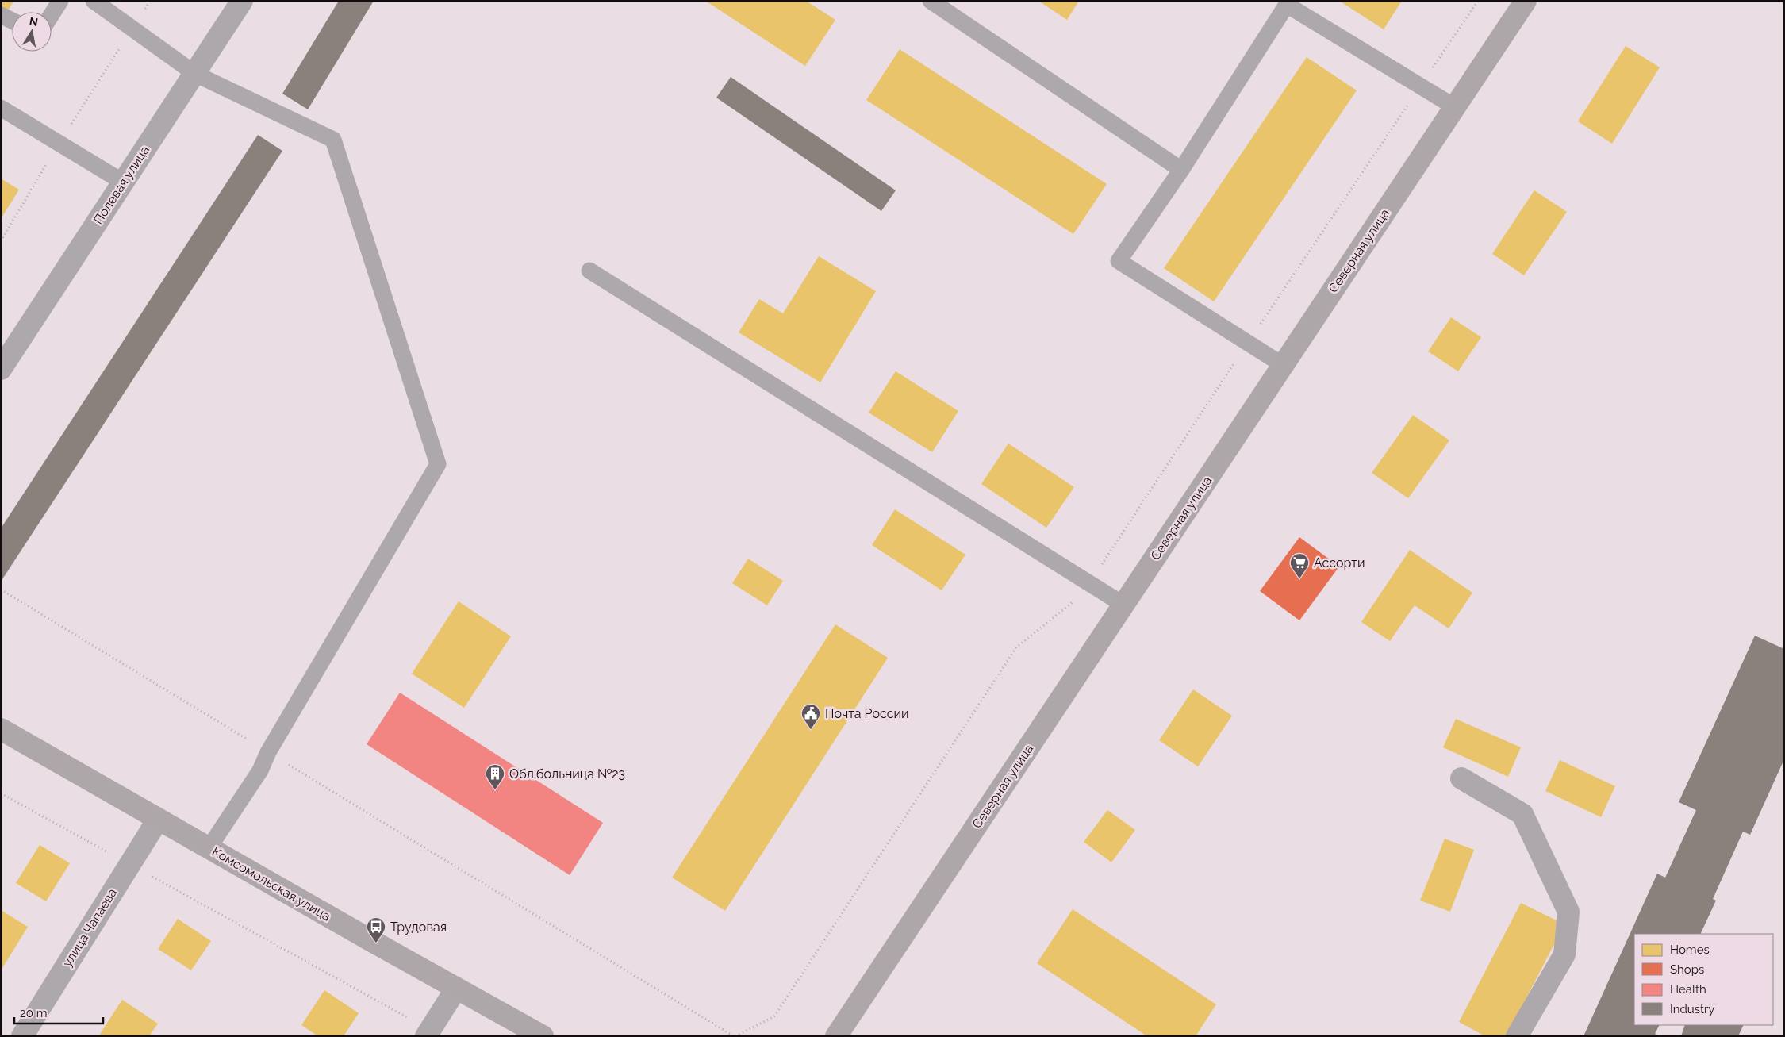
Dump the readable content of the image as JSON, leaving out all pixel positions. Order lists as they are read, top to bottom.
{
  "streets": {
    "street": [
      "Полевая улица",
      "Северная улица",
      "Комсомольская улица",
      "улица Чапаева"
    ]
  },
  "crossings": [
    ["Комсомольская улица", "улица Чапаева"]
  ],
  "places": {
    "supermarket": ["Ассорти"],
    "public building": ["Почта России"],
    "building": ["Обл.больница №23"],
    "bus stop": ["Трудовая"]
  },
  "legend": [
    "Homes",
    "Shops",
    "Health",
    "Industry"
  ],
  "scale_bar": "20 m",
  "north": "top"
}
